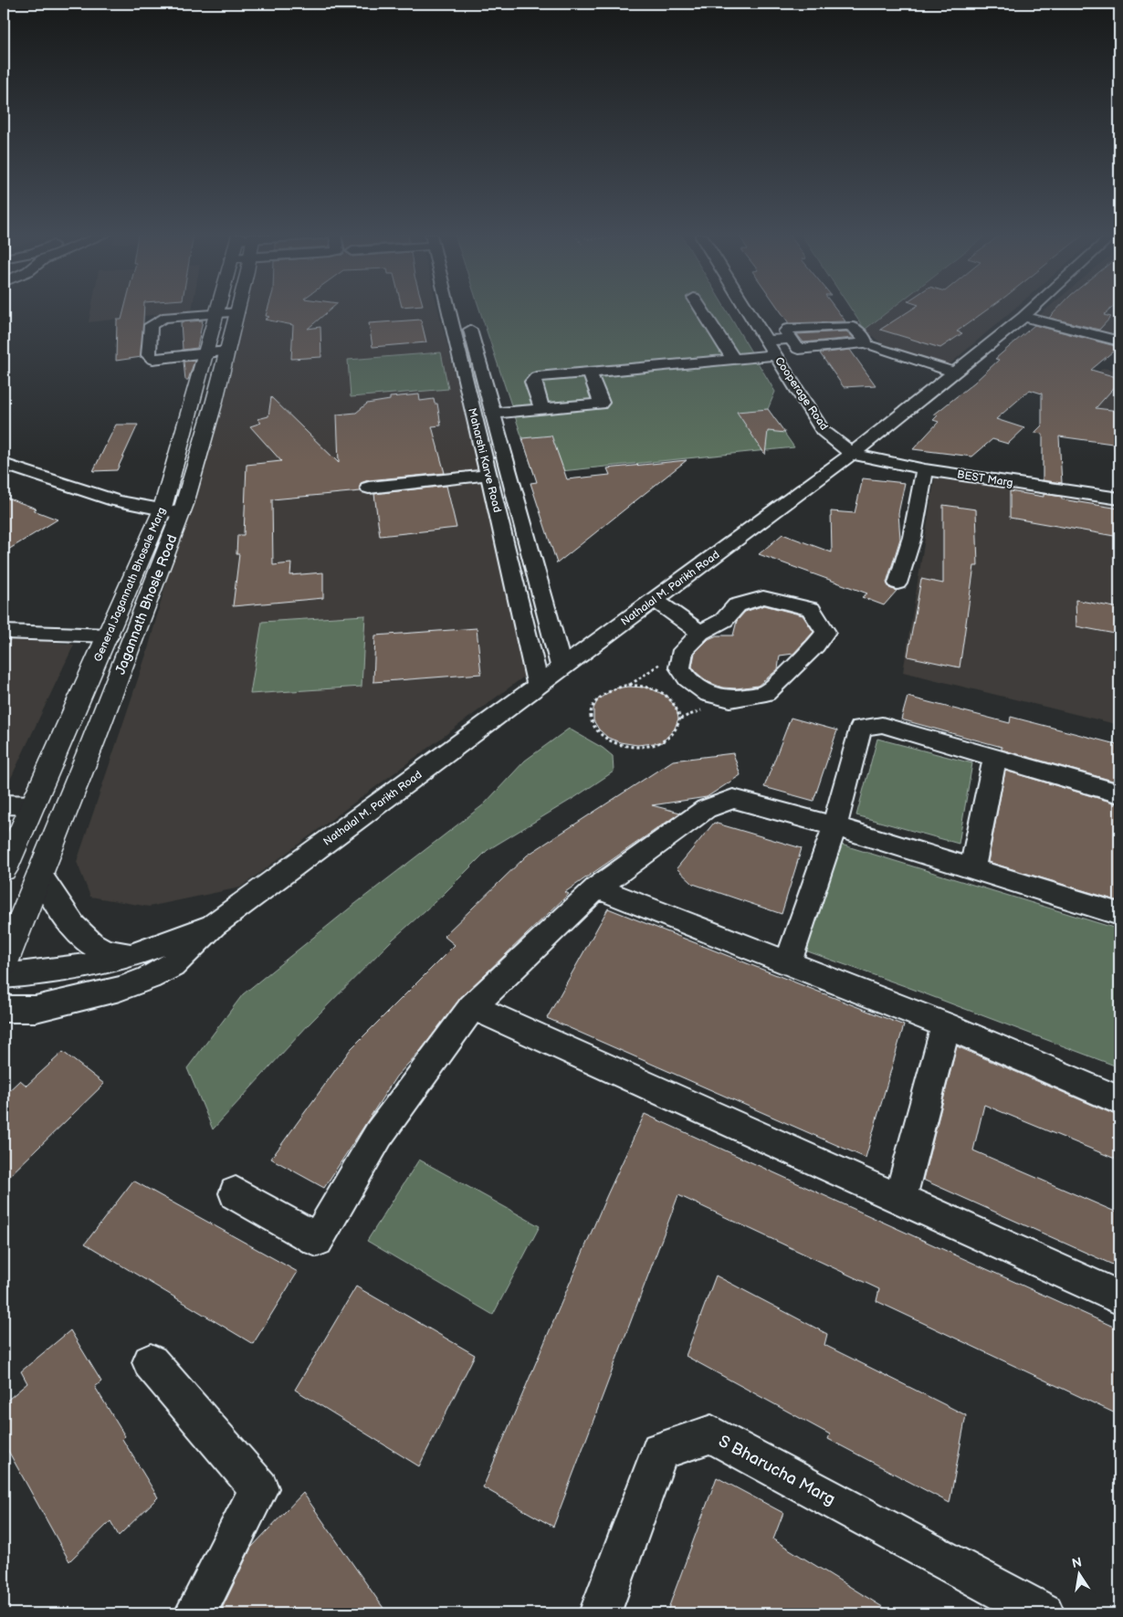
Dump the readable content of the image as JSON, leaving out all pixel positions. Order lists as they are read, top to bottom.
{
  "streets": {
    "main road": ["General Jagannath Bhosale Marg", "Jagannath Bhosle Road"],
    "street": [
      "Cooperage Road",
      "Maharshi Karve Road",
      "BEST Marg",
      "Nathalal M. Parikh Road",
      "S Bharucha Marg"
    ]
  },
  "crossings": [
    ["Cooperage Road", "BEST Marg"],
    ["Cooperage Road", "Nathalal M. Parikh Road"],
    ["Maharshi Karve Road", "Nathalal M. Parikh Road"],
    ["BEST Marg", "Nathalal M. Parikh Road"],
    ["General Jagannath Bhosale Marg", "Jagannath Bhosle Road"]
  ],
  "north": "top"
}
